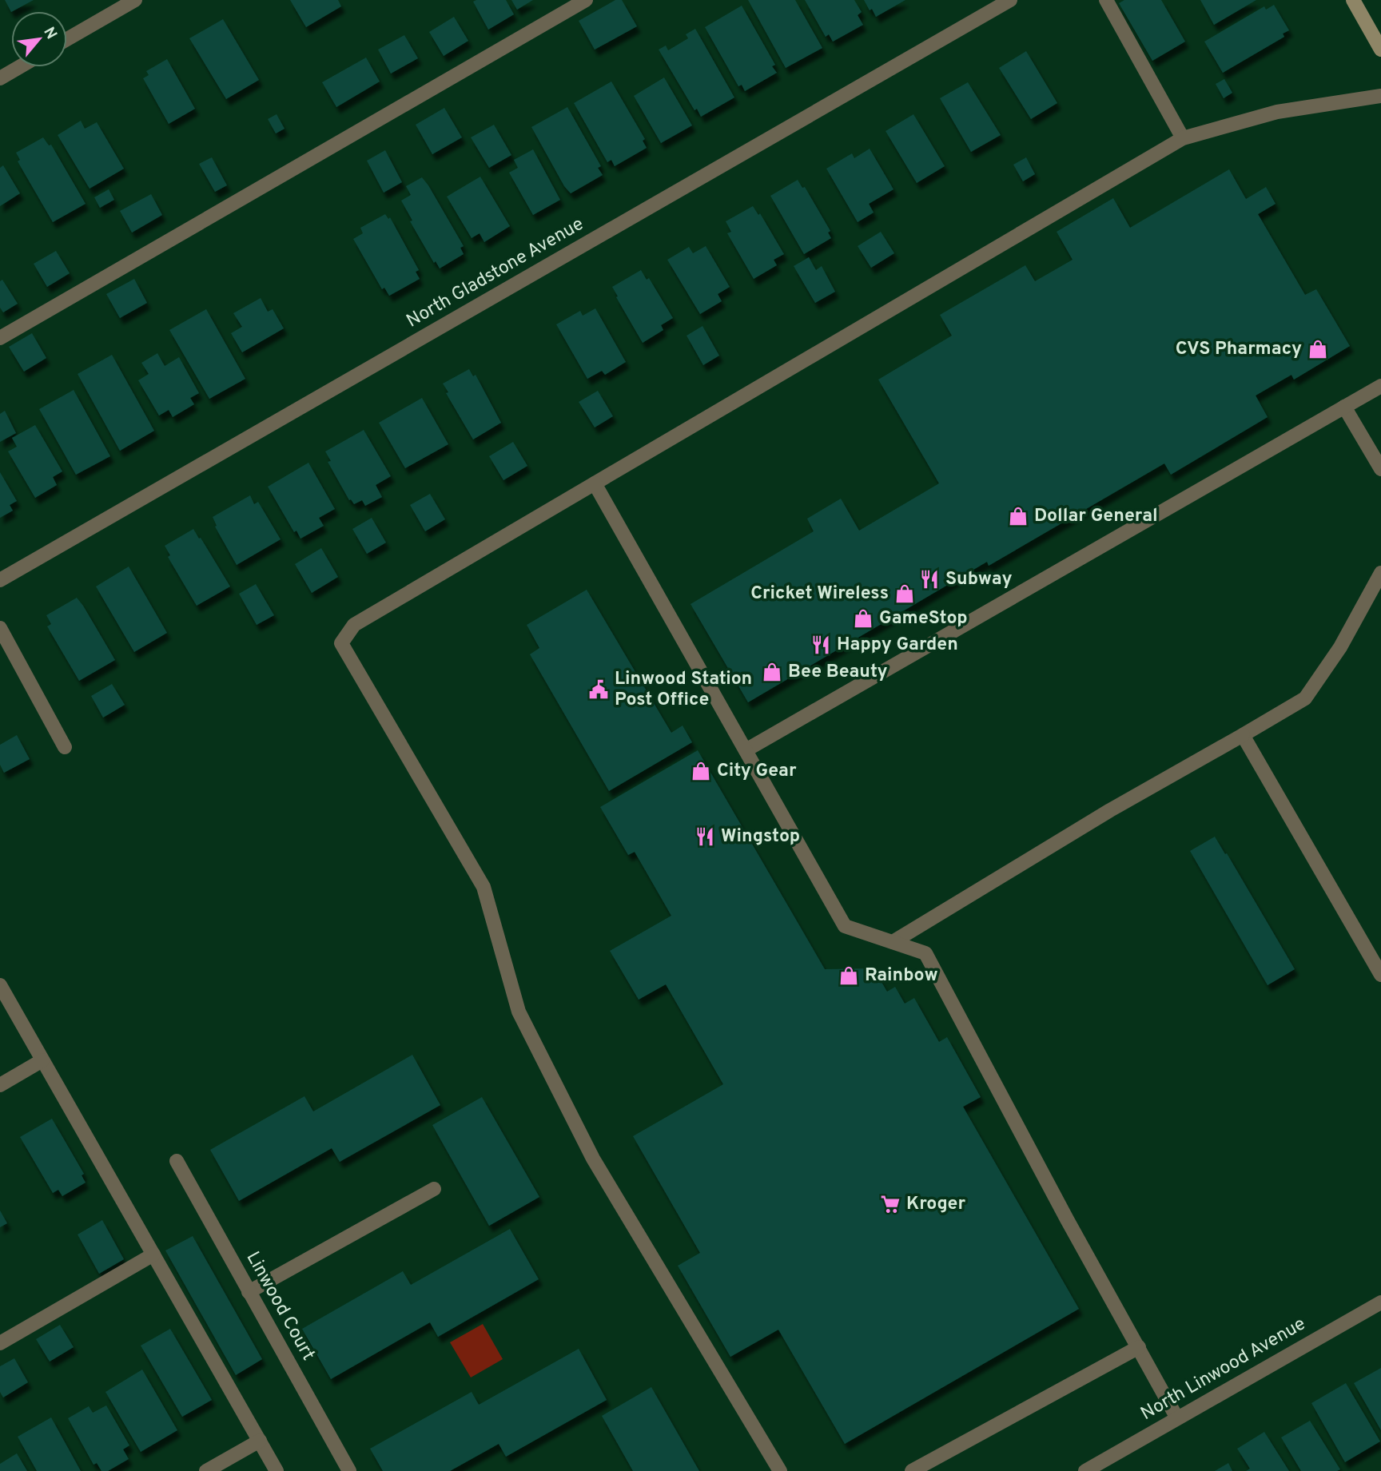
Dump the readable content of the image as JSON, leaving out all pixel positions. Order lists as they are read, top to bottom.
{
  "streets": {
    "street": ["North Gladstone Avenue", "Linwood Court", "North Linwood Avenue"]
  },
  "places": {
    "shop": [
      "CVS Pharmacy",
      "Dollar General",
      "Cricket Wireless",
      "GameStop",
      "Bee Beauty",
      "City Gear",
      "Rainbow"
    ],
    "restaurant": ["Subway", "Happy Garden", "Wingstop"],
    "public building": ["Linwood Station Post Office"],
    "supermarket": ["Kroger"]
  },
  "north": "top right"
}
